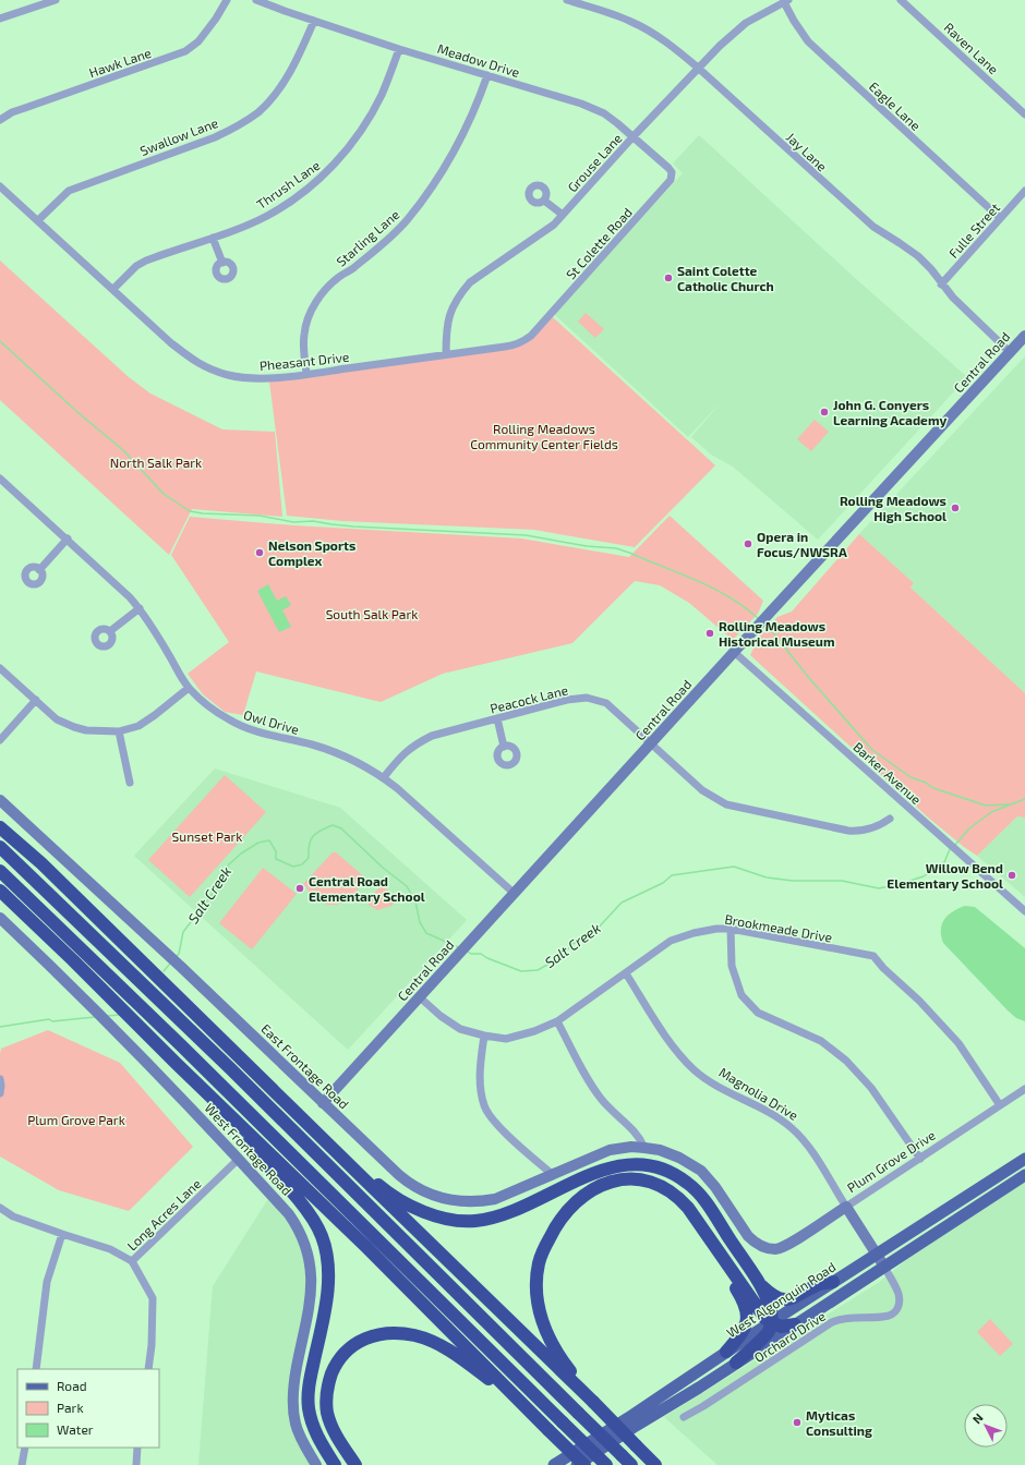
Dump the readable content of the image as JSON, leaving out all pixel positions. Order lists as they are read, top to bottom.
{
  "streets": {
    "main road": ["West Algonquin Road"],
    "street": [
      "Raven Lane",
      "Meadow Drive",
      "Hawk Lane",
      "Eagle Lane",
      "Swallow Lane",
      "Jay Lane",
      "Grouse Lane",
      "Thrush Lane",
      "Fulle Street",
      "Starling Lane",
      "St Colette Road",
      "Pheasant Drive",
      "Central Road",
      "Peacock Lane",
      "Owl Drive",
      "Barker Avenue",
      "Brookmeade Drive",
      "East Frontage Road",
      "Magnolia Drive",
      "West Frontage Road",
      "Plum Grove Drive",
      "Long Acres Lane",
      "Orchard Drive"
    ]
  },
  "crossings": [
    ["Meadow Drive", "Swallow Lane"],
    ["Meadow Drive", "Grouse Lane"],
    ["Meadow Drive", "Thrush Lane"],
    ["Meadow Drive", "Starling Lane"],
    ["Meadow Drive", "St Colette Road"],
    ["Eagle Lane", "Grouse Lane"],
    ["Eagle Lane", "Fulle Street"],
    ["Swallow Lane", "Pheasant Drive"],
    ["Jay Lane", "Grouse Lane"],
    ["Jay Lane", "Fulle Street"],
    ["Jay Lane", "Central Road"],
    ["Grouse Lane", "Pheasant Drive"],
    ["Thrush Lane", "Pheasant Drive"],
    ["Starling Lane", "Pheasant Drive"],
    ["St Colette Road", "Pheasant Drive"],
    ["Central Road", "Peacock Lane"],
    ["Central Road", "Owl Drive"],
    ["Central Road", "Barker Avenue"],
    ["Central Road", "Brookmeade Drive"],
    ["Central Road", "East Frontage Road"],
    ["Peacock Lane", "Owl Drive"],
    ["Brookmeade Drive", "Magnolia Drive"],
    ["Brookmeade Drive", "Plum Grove Drive"],
    ["East Frontage Road", "Plum Grove Drive"],
    ["Magnolia Drive", "Plum Grove Drive"],
    ["Magnolia Drive", "West Algonquin Road"],
    ["Magnolia Drive", "Orchard Drive"],
    ["West Frontage Road", "Long Acres Lane"]
  ],
  "water": ["Salt Creek"],
  "parks": [
    "Rolling Meadows Community Center Fields",
    "North Salk Park",
    "South Salk Park",
    "Sunset Park",
    "Plum Grove Park"
  ],
  "places": [
    "Saint Colette Catholic Church",
    "John G. Conyers Learning Academy",
    "Rolling Meadows High School",
    "Opera in Focus/NWSRA",
    "Nelson Sports Complex",
    "Rolling Meadows Historical Museum",
    "Willow Bend Elementary School",
    "Central Road Elementary School",
    "Myticas Consulting"
  ],
  "legend": ["Road", "Park", "Water"],
  "north": "top left"
}
